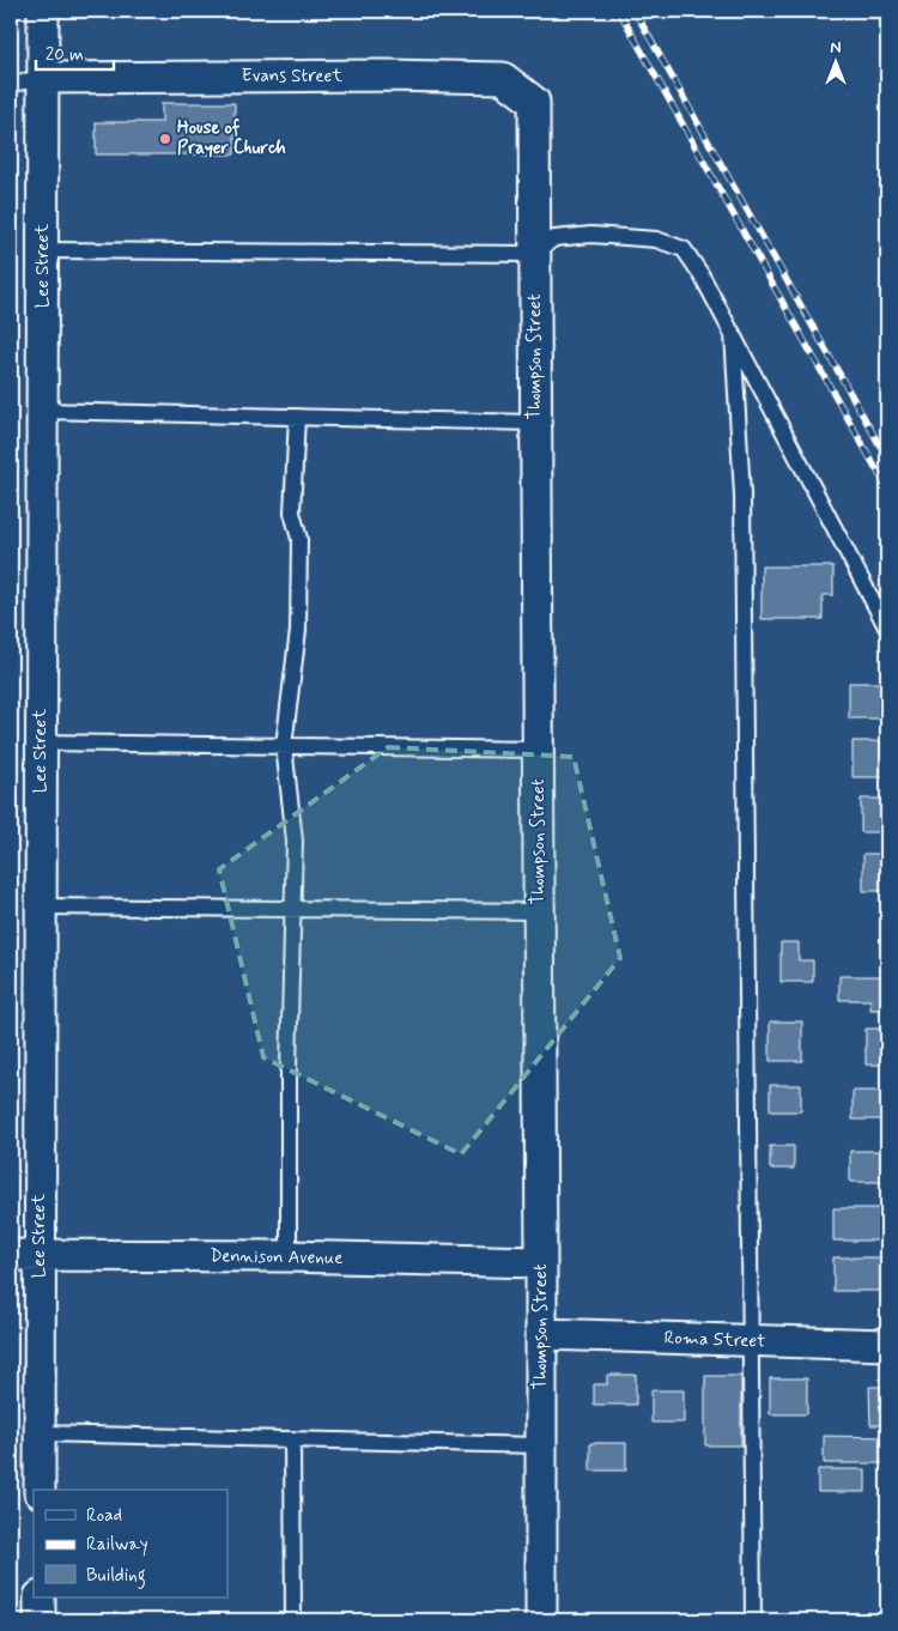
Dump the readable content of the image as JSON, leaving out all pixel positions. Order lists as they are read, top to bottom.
{
  "streets": {
    "street": [
      "Evans Street",
      "Lee Street",
      "Thompson Street",
      "Dennison Avenue",
      "Roma Street"
    ]
  },
  "crossings": [
    ["Evans Street", "Lee Street"],
    ["Evans Street", "Thompson Street"],
    ["Lee Street", "Dennison Avenue"],
    ["Thompson Street", "Dennison Avenue"],
    ["Thompson Street", "Roma Street"]
  ],
  "places": ["House of Prayer Church"],
  "legend": ["Road", "Railway", "Building"],
  "scale_bar": "20 m",
  "north": "top"
}
